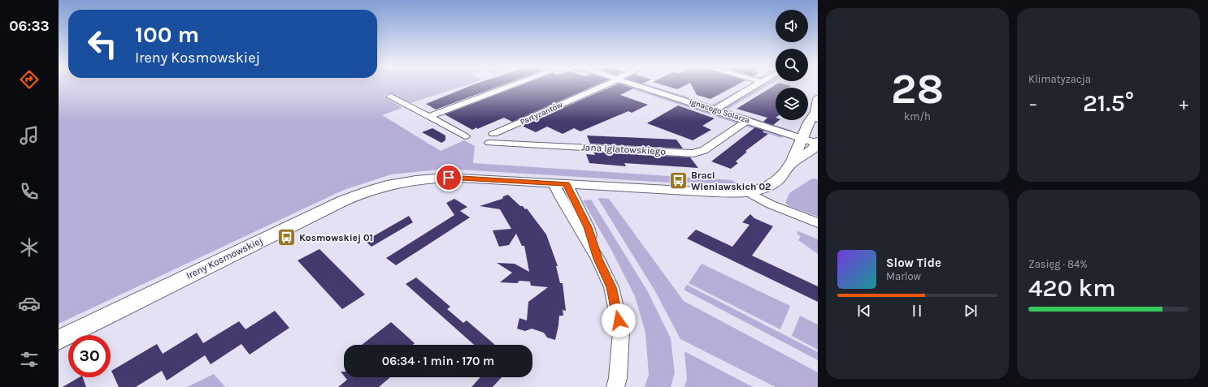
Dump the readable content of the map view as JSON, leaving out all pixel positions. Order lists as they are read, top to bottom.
{
  "streets": {
    "street": [
      "Ignacego Solarza",
      "Partyzantów",
      "Jana Iglatowskiego",
      "Ireny Kosmowskiej"
    ]
  },
  "crossings": [
    ["Ignacego Solarza", "Jana Iglatowskiego"],
    ["Ignacego Solarza", "Ireny Kosmowskiej"],
    ["Partyzantów", "Jana Iglatowskiego"]
  ],
  "places": {
    "bus stop": ["Braci Wieniawskich 02", "Kosmowskiej 01"]
  },
  "page": {
    "tabs": "06:33",
    "tile": [
      ["28", "km/h"],
      "Klimatyzacja",
      ["Zasięg · 84%", "420 km"]
    ],
    "turn": ["100 m", "Ireny Kosmowskiej"],
    "heat": ["−", "21.5°", "+"],
    "song": ["Slow Tide", "Marlow"],
    "limit": "30",
    "trip": "06:34 · 1 min · 170 m"
  }
}
